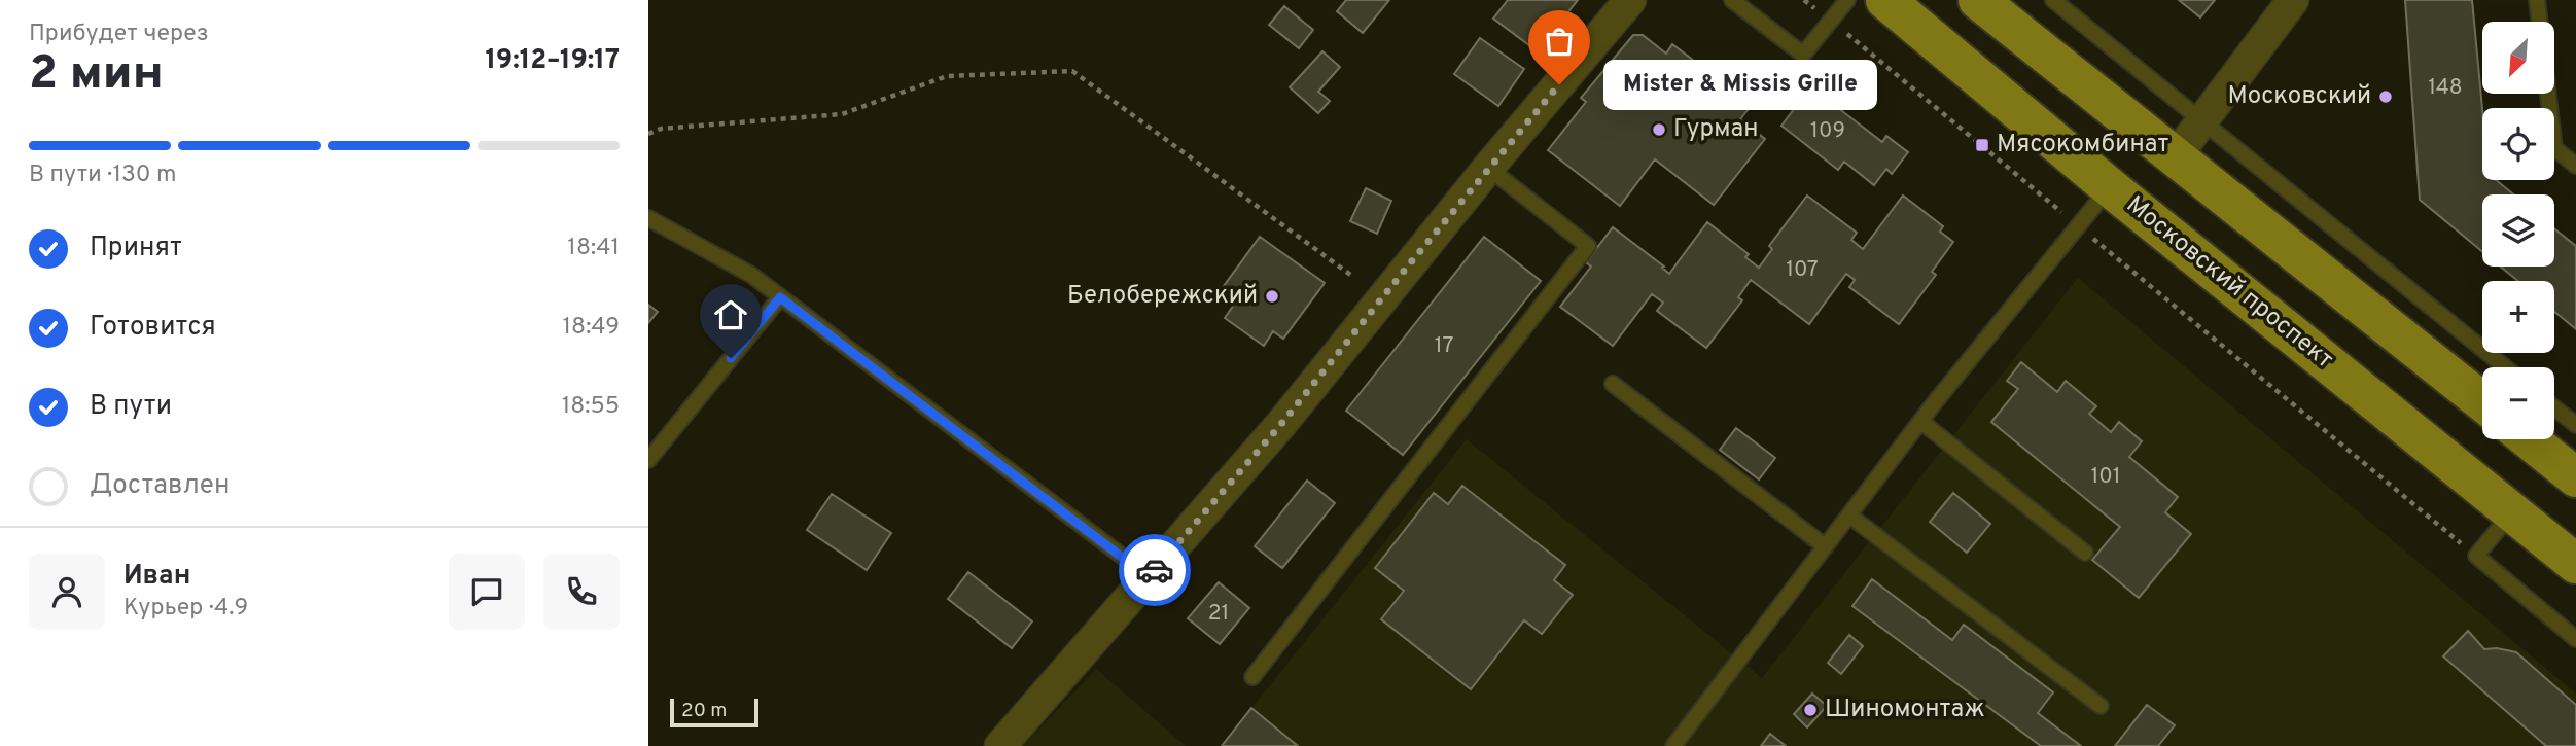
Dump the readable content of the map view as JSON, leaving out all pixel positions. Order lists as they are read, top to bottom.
{
  "streets": {
    "main road": ["Московский проспект"]
  },
  "places": {
    "other": [
      "Mister & Missis Grille",
      "Московский",
      "Гурман",
      "Белобережский",
      "Шиномонтаж"
    ],
    "transit": ["Мясокомбинат"]
  },
  "house_numbers": [
    "148",
    "109",
    "107",
    "17",
    "101",
    "21"
  ],
  "scale_bar": "20 m",
  "north": "bottom left",
  "page": {
    "heading": ["2 мин", "Прибудет через", "19:12–19:17"],
    "panel": ["Иван", "Курьер · 4.9"],
    "map_buttons": ["+", "−"],
    "bubble": "Mister & Missis Grille",
    "bar": "В пути · 130 m",
    "list": [
      ["Принят", "18:41"],
      ["Готовится", "18:49"],
      ["В пути", "18:55"],
      "Доставлен"
    ],
    "scale": "20 m"
  }
}
